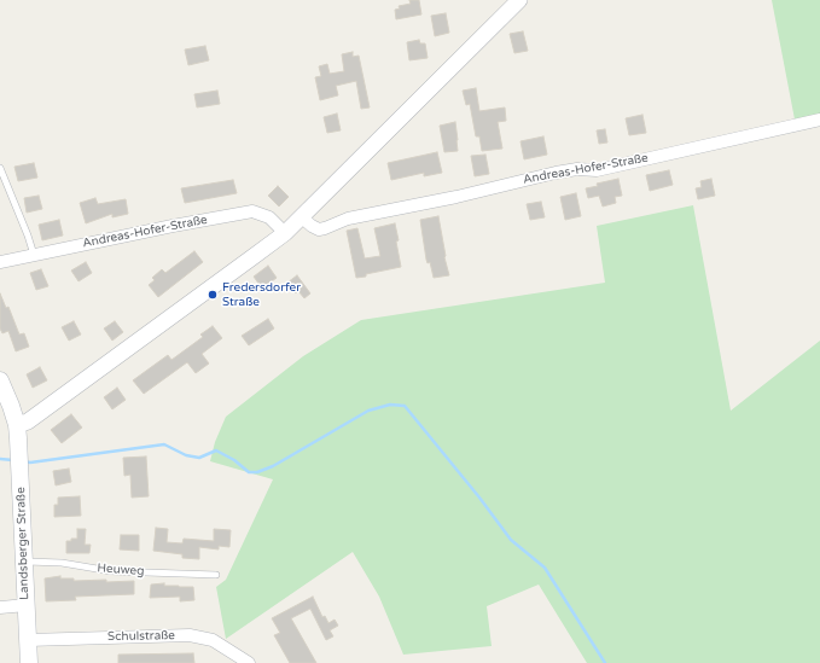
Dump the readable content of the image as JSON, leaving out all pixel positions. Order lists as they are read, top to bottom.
{
  "streets": {
    "main road": ["Landsberger Straße"],
    "street": ["Andreas-Hofer-Straße", "Schulstraße"],
    "lane": ["Heuweg"]
  },
  "crossings": [
    ["Landsberger Straße", "Heuweg"],
    ["Landsberger Straße", "Schulstraße"]
  ],
  "places": ["Fredersdorfer Straße"]
}
